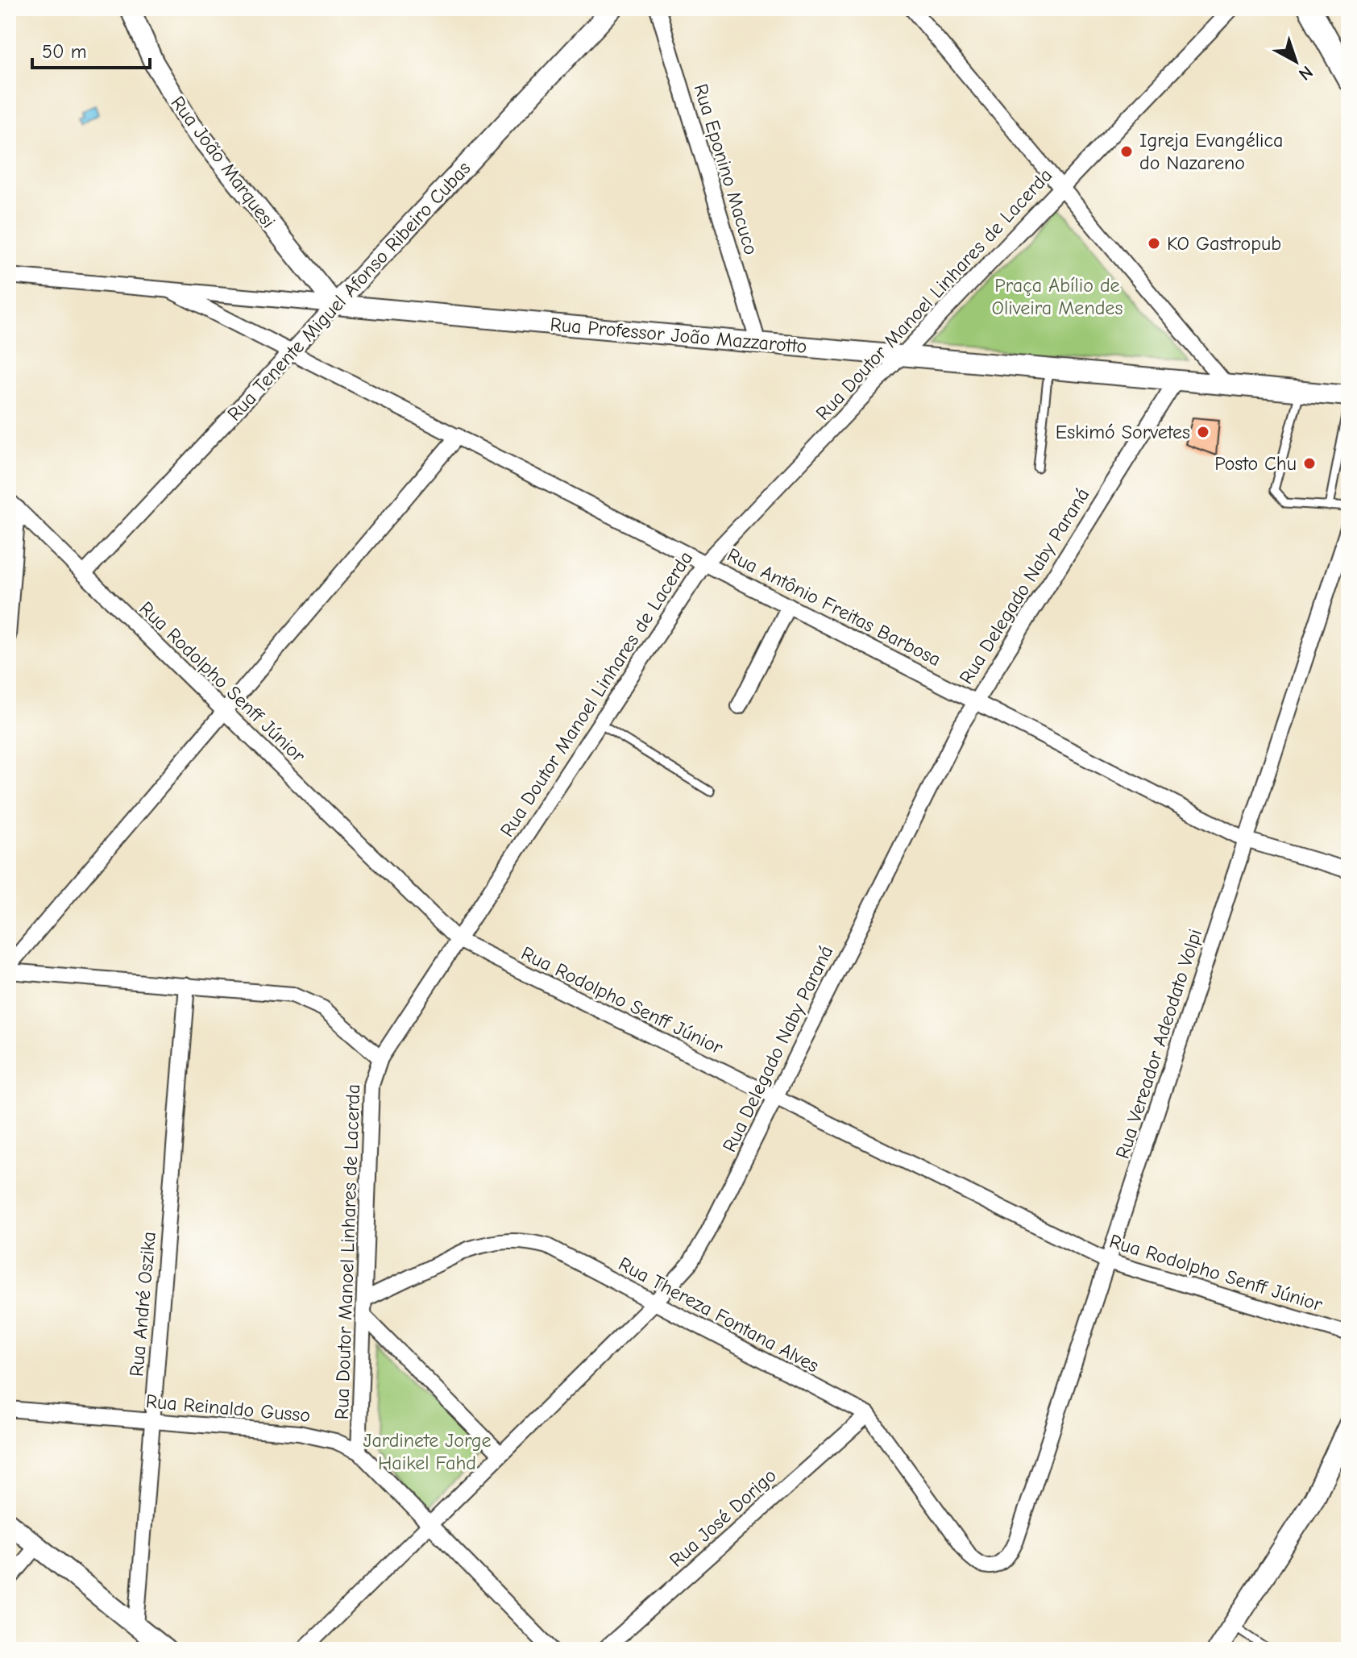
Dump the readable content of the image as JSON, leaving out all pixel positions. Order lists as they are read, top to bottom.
{
  "streets": {
    "street": [
      "Rua João Marquesi",
      "Rua Eponino Macuco",
      "Rua Tenente Miguel Afonso Ribeiro Cubas",
      "Rua Doutor Manoel Linhares de Lacerda",
      "Rua Professor João Mazzarotto",
      "Rua Delegado Naby Paraná",
      "Rua Antônio Freitas Barbosa",
      "Rua Rodolpho Senff Júnior",
      "Rua Vereador Adeodato Volpi",
      "Rua André Oszika",
      "Rua Thereza Fontana Alves",
      "Rua Reinaldo Gusso",
      "Rua José Dorigo"
    ]
  },
  "crossings": [
    ["Rua João Marquesi", "Rua Tenente Miguel Afonso Ribeiro Cubas"],
    ["Rua João Marquesi", "Rua Professor João Mazzarotto"],
    ["Rua Eponino Macuco", "Rua Professor João Mazzarotto"],
    ["Rua Tenente Miguel Afonso Ribeiro Cubas", "Rua Professor João Mazzarotto"],
    ["Rua Tenente Miguel Afonso Ribeiro Cubas", "Rua Antônio Freitas Barbosa"],
    ["Rua Tenente Miguel Afonso Ribeiro Cubas", "Rua Rodolpho Senff Júnior"],
    ["Rua Doutor Manoel Linhares de Lacerda", "Rua Professor João Mazzarotto"],
    ["Rua Doutor Manoel Linhares de Lacerda", "Rua Antônio Freitas Barbosa"],
    ["Rua Doutor Manoel Linhares de Lacerda", "Rua Rodolpho Senff Júnior"],
    ["Rua Doutor Manoel Linhares de Lacerda", "Rua Thereza Fontana Alves"],
    ["Rua Doutor Manoel Linhares de Lacerda", "Rua Reinaldo Gusso"],
    ["Rua Professor João Mazzarotto", "Rua Delegado Naby Paraná"],
    ["Rua Professor João Mazzarotto", "Rua Antônio Freitas Barbosa"],
    ["Rua Delegado Naby Paraná", "Rua Antônio Freitas Barbosa"],
    ["Rua Delegado Naby Paraná", "Rua Rodolpho Senff Júnior"],
    ["Rua Delegado Naby Paraná", "Rua Thereza Fontana Alves"],
    ["Rua Delegado Naby Paraná", "Rua Reinaldo Gusso"],
    ["Rua Antônio Freitas Barbosa", "Rua Vereador Adeodato Volpi"],
    ["Rua Rodolpho Senff Júnior", "Rua Vereador Adeodato Volpi"],
    ["Rua Vereador Adeodato Volpi", "Rua Thereza Fontana Alves"],
    ["Rua André Oszika", "Rua Reinaldo Gusso"],
    ["Rua Thereza Fontana Alves", "Rua José Dorigo"]
  ],
  "parks": ["Praça Abílio de Oliveira Mendes", "Jardinete Jorge Haikel Fahd"],
  "places": [
    "Igreja Evangélica do Nazareno",
    "KO Gastropub",
    "Eskimó Sorvetes",
    "Posto Chu"
  ],
  "scale_bar": "50 m",
  "north": "bottom right"
}
